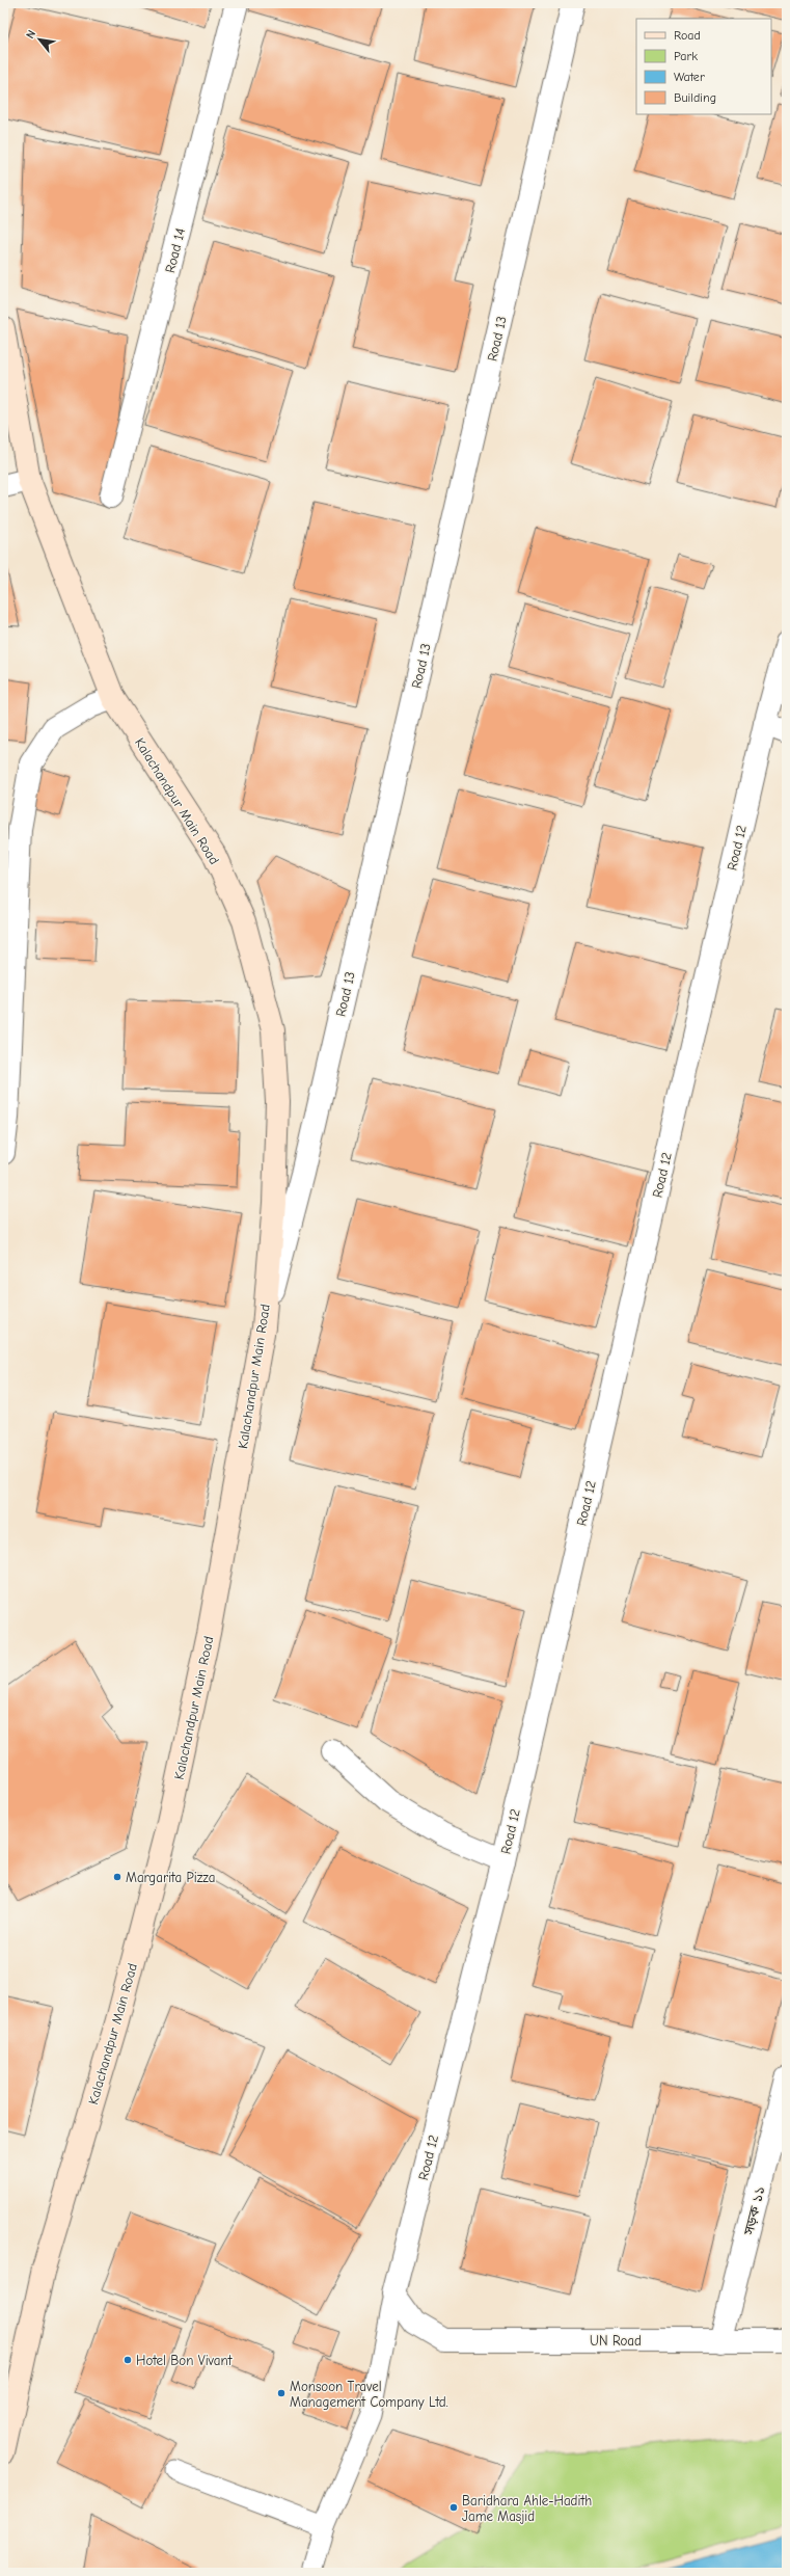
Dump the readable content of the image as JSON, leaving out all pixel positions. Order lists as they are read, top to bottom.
{
  "streets": {
    "street": [
      "Road 14",
      "Road 13",
      "Kalachandpur Main Road",
      "Road 12",
      "সড়ক ১১",
      "UN Road"
    ]
  },
  "crossings": [
    ["Road 13", "Kalachandpur Main Road"],
    ["Road 12", "UN Road"],
    ["সড়ক ১১", "UN Road"]
  ],
  "places": [
    "Margarita Pizza",
    "Hotel Bon Vivant",
    "Monsoon Travel Management Company Ltd.",
    "Baridhara Ahle-Hadith Jame Masjid"
  ],
  "legend": [
    "Road",
    "Park",
    "Water",
    "Building"
  ],
  "north": "top left"
}
